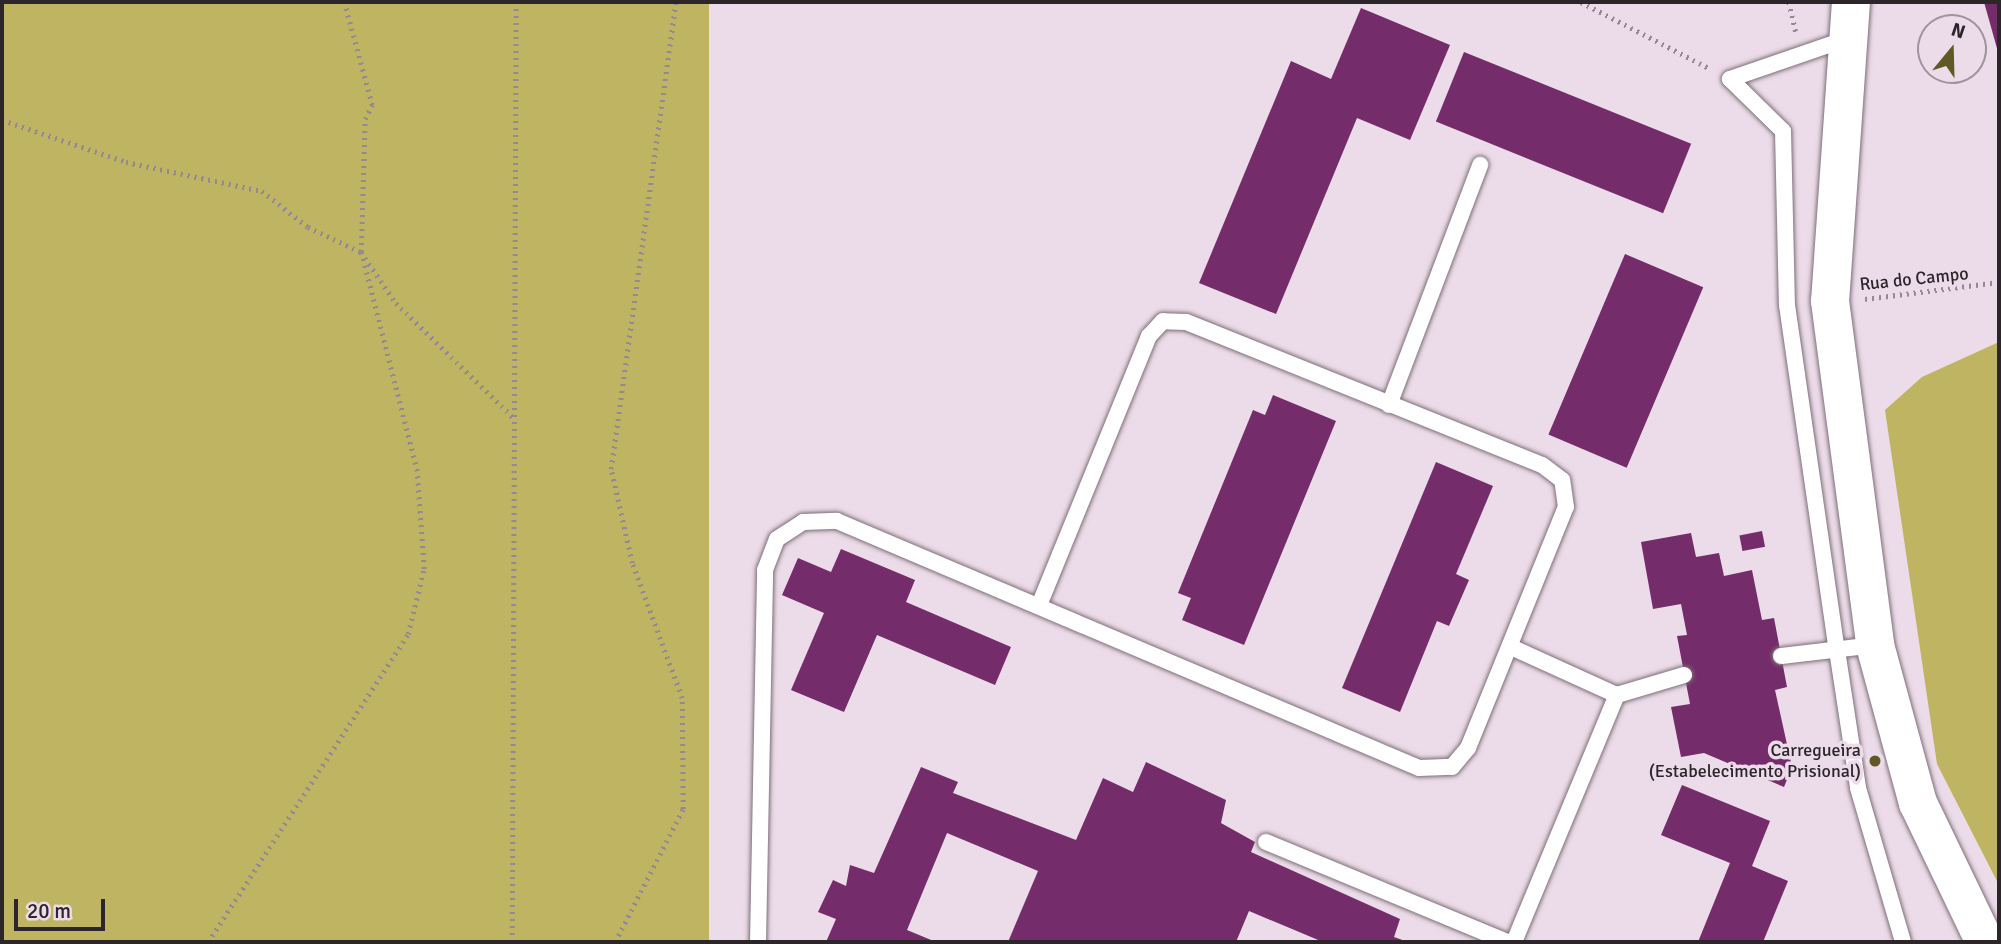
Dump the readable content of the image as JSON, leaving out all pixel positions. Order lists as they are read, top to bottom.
{
  "streets": {
    "path": ["Rua do Campo"]
  },
  "places": ["Carregueira (Estabelecimento Prisional)"],
  "scale_bar": "20 m",
  "north": "top"
}
